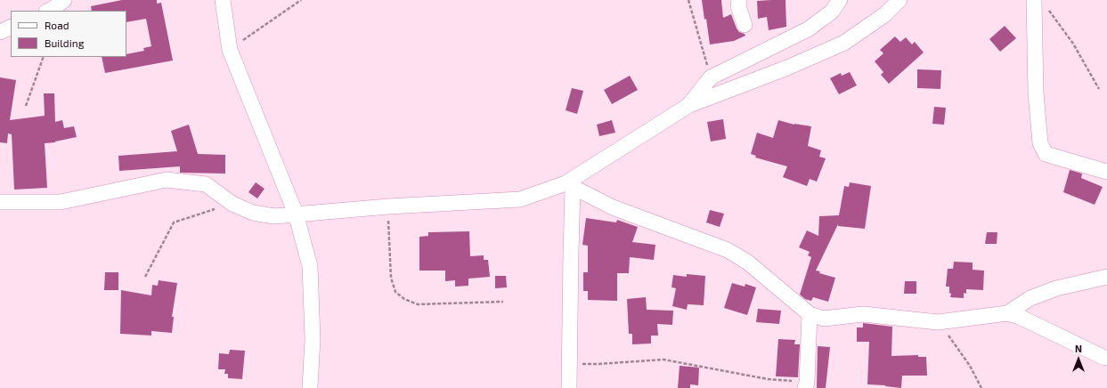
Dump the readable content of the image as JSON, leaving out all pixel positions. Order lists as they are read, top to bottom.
{
  "legend": ["Road", "Building"],
  "north": "top"
}
